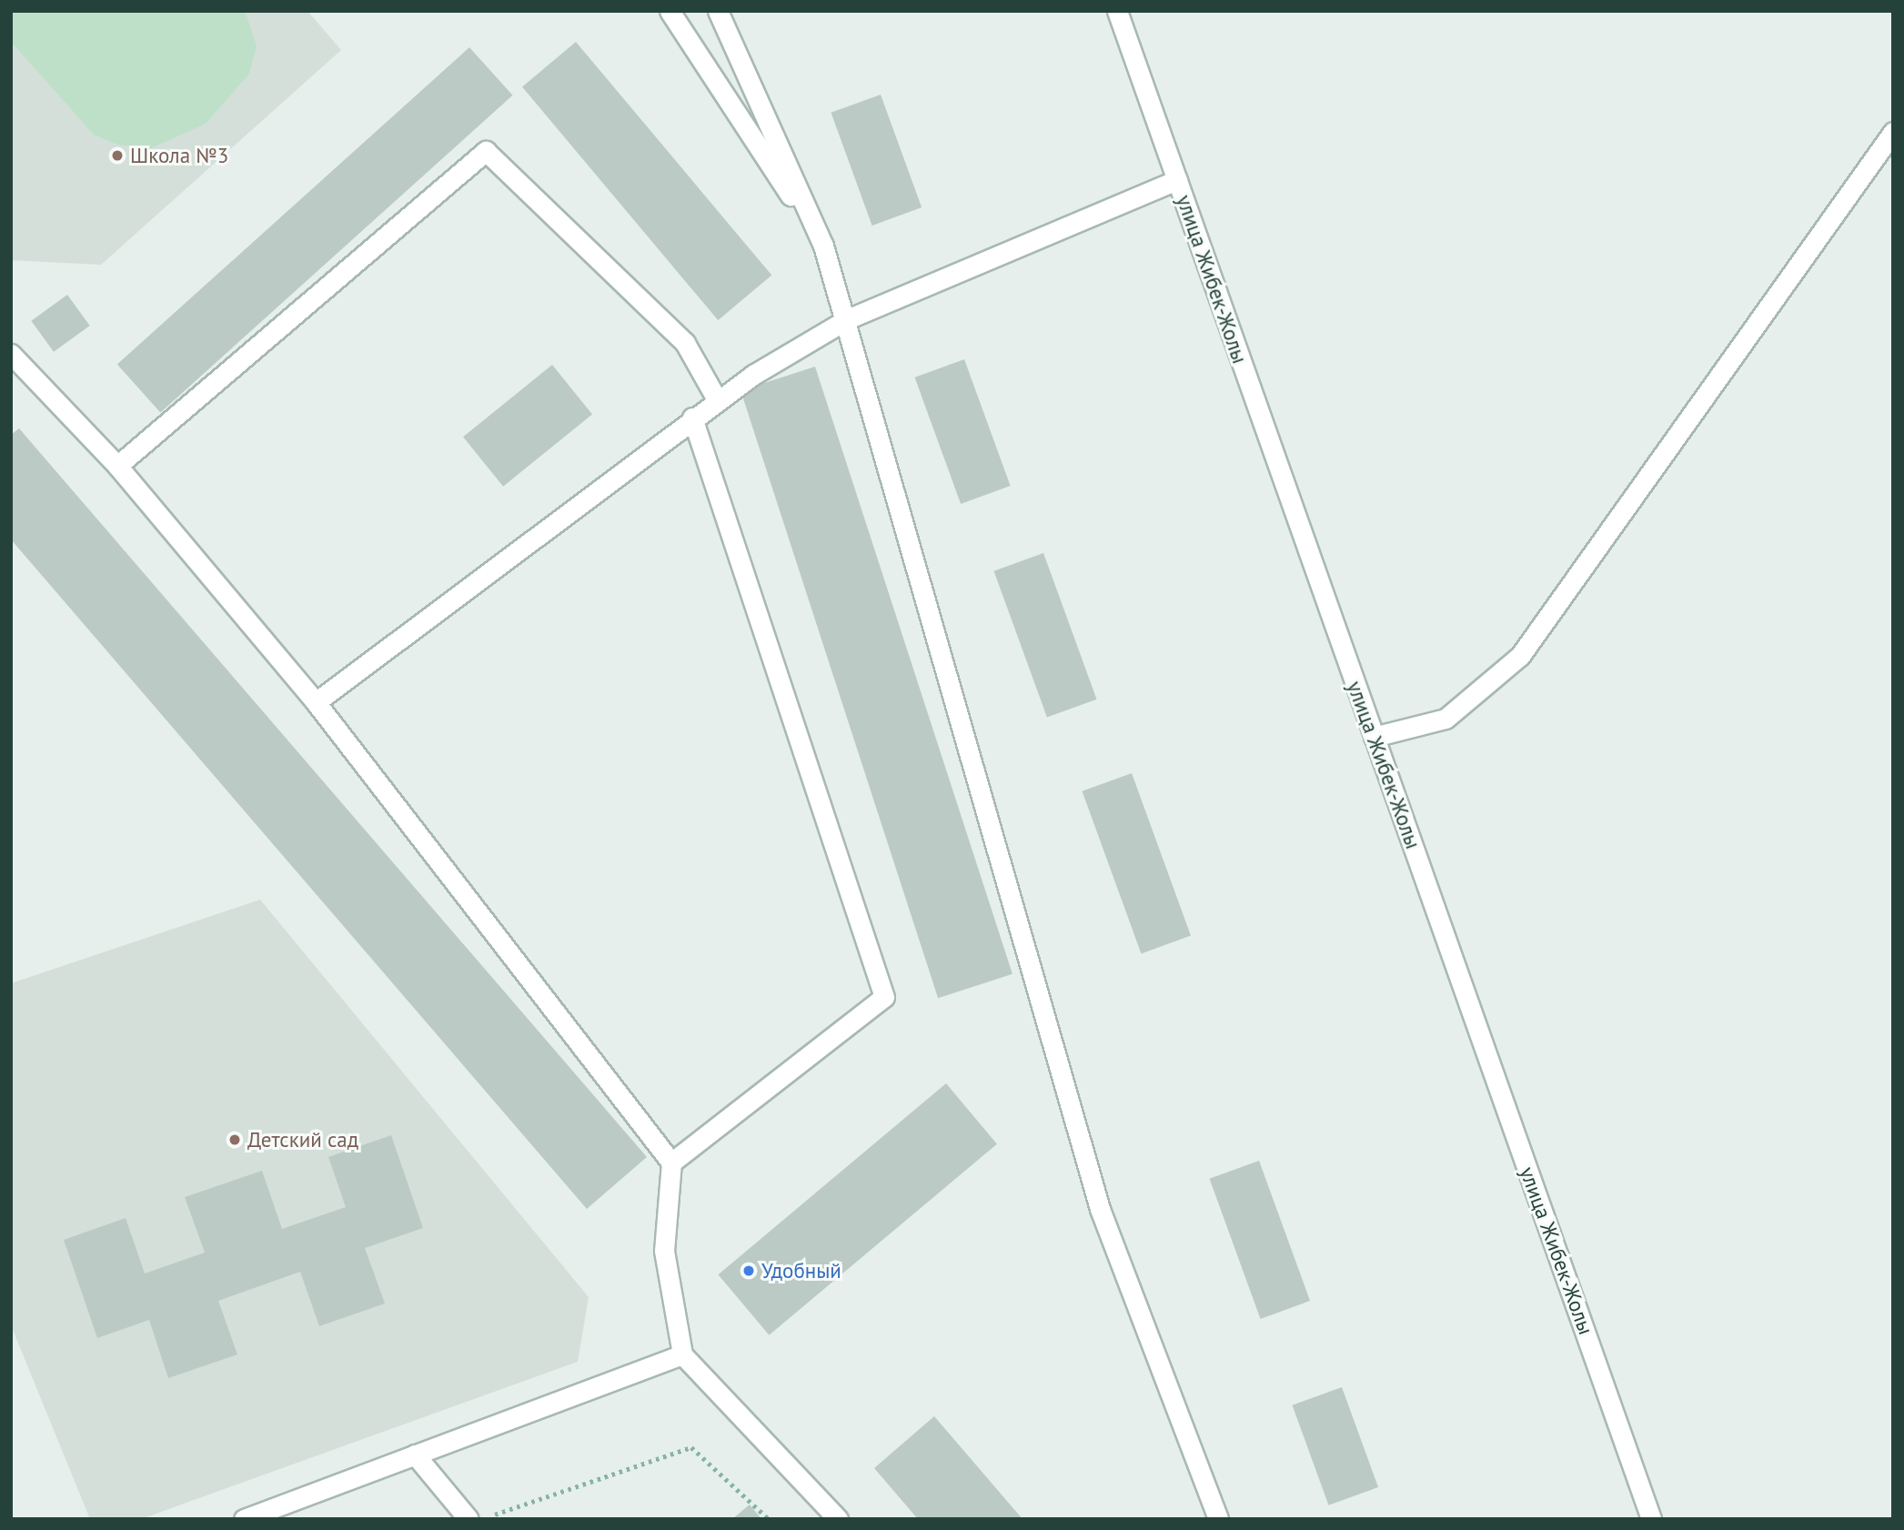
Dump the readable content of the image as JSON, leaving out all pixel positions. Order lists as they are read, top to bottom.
{
  "streets": {
    "street": ["улица Жибек-Жолы"]
  },
  "places": ["Школа №3", "Детский сад", "Удобный"]
}
